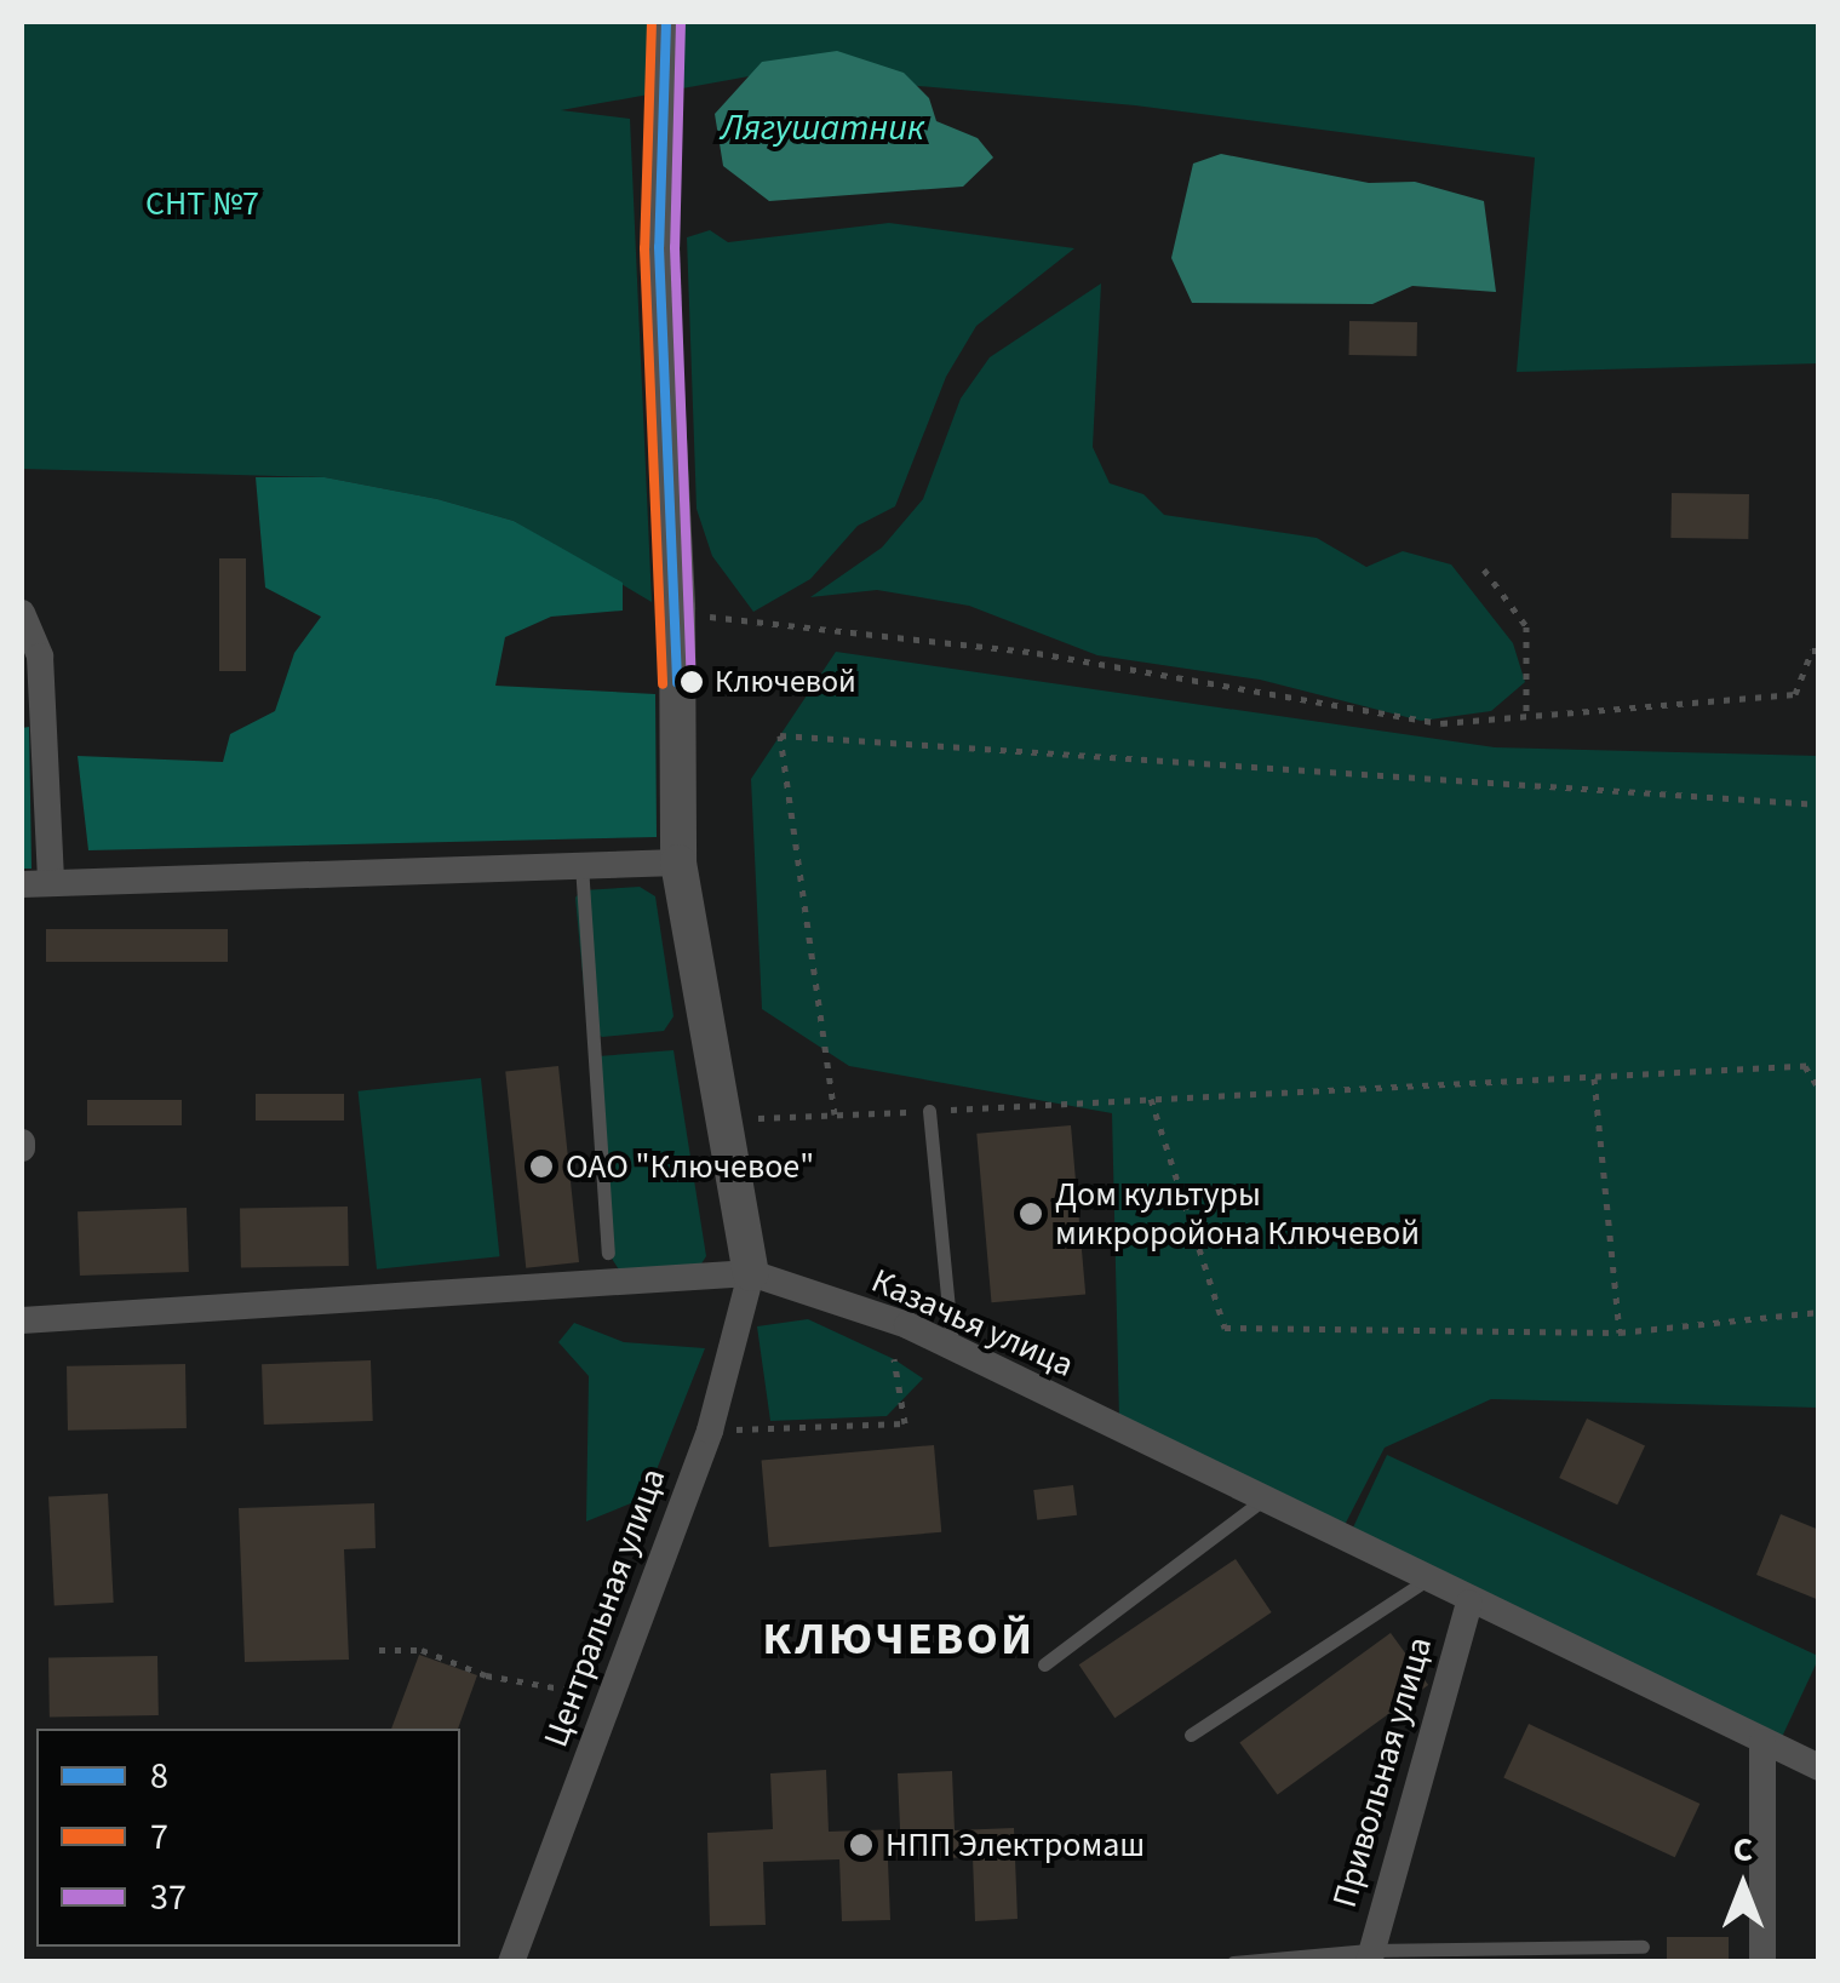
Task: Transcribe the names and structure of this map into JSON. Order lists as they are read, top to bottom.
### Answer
{
  "streets": {
    "street": ["Казачья улица", "Центральная улица", "Привольная улица"]
  },
  "crossings": [
    ["Казачья улица", "Центральная улица"],
    ["Казачья улица", "Привольная улица"]
  ],
  "districts": ["КЛЮЧЕВОЙ"],
  "water": ["Лягушатник"],
  "parks": ["СНТ №7"],
  "places": [
    "Ключевой",
    "ОАО \"Ключевое\"",
    "Дом культуры микроройона Ключевой",
    "НПП Электромаш"
  ],
  "lines": ["transit line 8", "transit line 7", "transit line 37"],
  "legend": ["8", "7", "37"],
  "north": "top"
}
